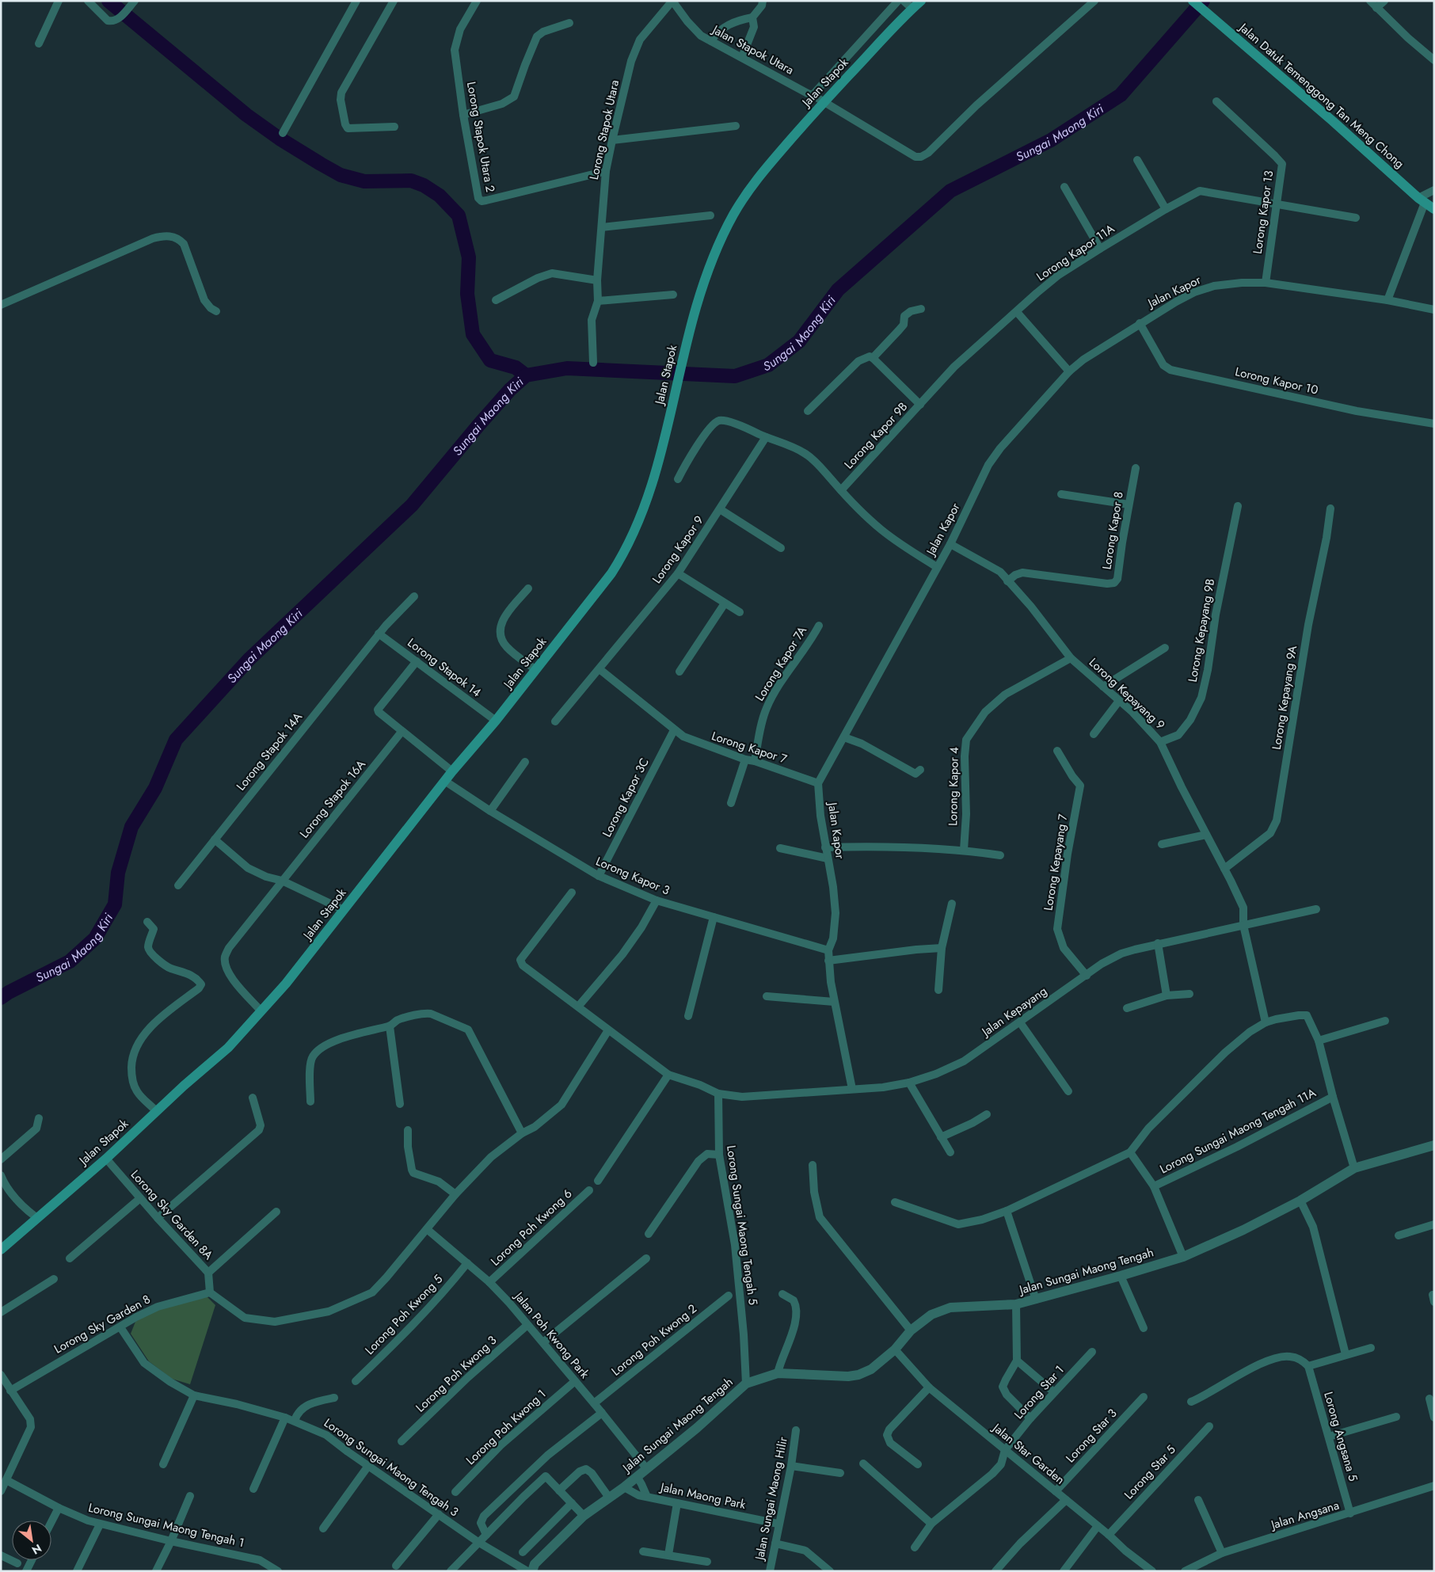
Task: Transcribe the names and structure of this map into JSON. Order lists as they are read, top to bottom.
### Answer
{
  "streets": {
    "main road": ["Jalan Stapok", "Jalan Datuk Temenggong Tan Meng Chong"],
    "street": [
      "Jalan Stapok Utara",
      "Lorong Stapok Utara",
      "Lorong Stapok Utara 2",
      "Lorong Kapor 13",
      "Lorong Kapor 11A",
      "Jalan Kapor",
      "Lorong Kapor 10",
      "Lorong Kapor 9B",
      "Lorong Kapor 8",
      "Lorong Kapor 9",
      "Lorong Kepayang 9B",
      "Lorong Kapor 7A",
      "Lorong Stapok 14",
      "Lorong Kepayang 9",
      "Lorong Kepayang 9A",
      "Lorong Kapor 7",
      "Lorong Stapok 14A",
      "Lorong Kapor 4",
      "Lorong Kapor 3C",
      "Lorong Stapok 16A",
      "Lorong Kepayang 7",
      "Lorong Kapor 3",
      "Jalan Kepayang",
      "Lorong Sungai Maong Tengah 11A",
      "Lorong Sky Garden 8A",
      "Lorong Sungai Maong Tengah 5",
      "Lorong Poh Kwong 6",
      "Jalan Sungai Maong Tengah",
      "Lorong Poh Kwong 5",
      "Lorong Sky Garden 8",
      "Jalan Poh Kwong Park",
      "Lorong Poh Kwong 2",
      "Lorong Poh Kwong 3",
      "Lorong Star 1",
      "Lorong Poh Kwong 1",
      "Lorong Star 3",
      "Lorong Angsana 5",
      "Jalan Star Garden",
      "Lorong Sungai Maong Tengah 3",
      "Lorong Star 5",
      "Jalan Maong Park",
      "Jalan Sungai Maong Hilir",
      "Jalan Angsana",
      "Lorong Sungai Maong Tengah 1"
    ]
  },
  "crossings": [
    ["Jalan Stapok Utara", "Jalan Stapok"],
    ["Jalan Stapok Utara", "Lorong Stapok Utara"],
    ["Jalan Stapok", "Lorong Stapok 14"],
    ["Jalan Stapok", "Lorong Stapok 16A"],
    ["Jalan Stapok", "Lorong Kapor 3"],
    ["Jalan Stapok", "Lorong Sky Garden 8A"],
    ["Lorong Stapok Utara", "Lorong Stapok Utara 2"],
    ["Lorong Kapor 13", "Lorong Kapor 11A"],
    ["Lorong Kapor 13", "Jalan Kapor"],
    ["Lorong Kapor 11A", "Lorong Kapor 9B"],
    ["Jalan Kapor", "Lorong Kapor 10"],
    ["Jalan Kapor", "Lorong Kapor 7"],
    ["Jalan Kapor", "Lorong Kapor 3"],
    ["Jalan Kapor", "Jalan Kepayang"],
    ["Lorong Kapor 8", "Lorong Kepayang 9"],
    ["Lorong Kapor 9", "Lorong Kapor 7"],
    ["Lorong Kepayang 9B", "Lorong Kepayang 9"],
    ["Lorong Kapor 7A", "Lorong Kapor 7"],
    ["Lorong Stapok 14", "Lorong Stapok 14A"],
    ["Lorong Kepayang 9", "Lorong Kepayang 9A"],
    ["Lorong Kepayang 9", "Lorong Kapor 4"],
    ["Lorong Kepayang 9", "Jalan Kepayang"],
    ["Lorong Kapor 7", "Lorong Kapor 3C"],
    ["Lorong Kapor 3C", "Lorong Kapor 3"],
    ["Lorong Kepayang 7", "Jalan Kepayang"],
    ["Jalan Kepayang", "Lorong Sungai Maong Tengah 5"],
    ["Lorong Sky Garden 8A", "Lorong Sky Garden 8"],
    ["Lorong Sungai Maong Tengah 5", "Jalan Sungai Maong Tengah"],
    ["Lorong Poh Kwong 6", "Jalan Poh Kwong Park"],
    ["Jalan Sungai Maong Tengah", "Jalan Poh Kwong Park"],
    ["Jalan Sungai Maong Tengah", "Jalan Star Garden"],
    ["Jalan Sungai Maong Tengah", "Jalan Maong Park"],
    ["Lorong Poh Kwong 5", "Jalan Poh Kwong Park"],
    ["Lorong Sky Garden 8", "Lorong Sungai Maong Tengah 3"],
    ["Jalan Poh Kwong Park", "Lorong Poh Kwong 2"],
    ["Jalan Poh Kwong Park", "Lorong Poh Kwong 3"],
    ["Jalan Poh Kwong Park", "Lorong Poh Kwong 1"],
    ["Lorong Star 1", "Jalan Star Garden"],
    ["Lorong Star 3", "Jalan Star Garden"],
    ["Lorong Angsana 5", "Jalan Angsana"],
    ["Jalan Star Garden", "Lorong Star 5"],
    ["Jalan Maong Park", "Jalan Sungai Maong Hilir"]
  ],
  "water": ["Sungai Maong Kiri"],
  "north": "bottom right"
}
